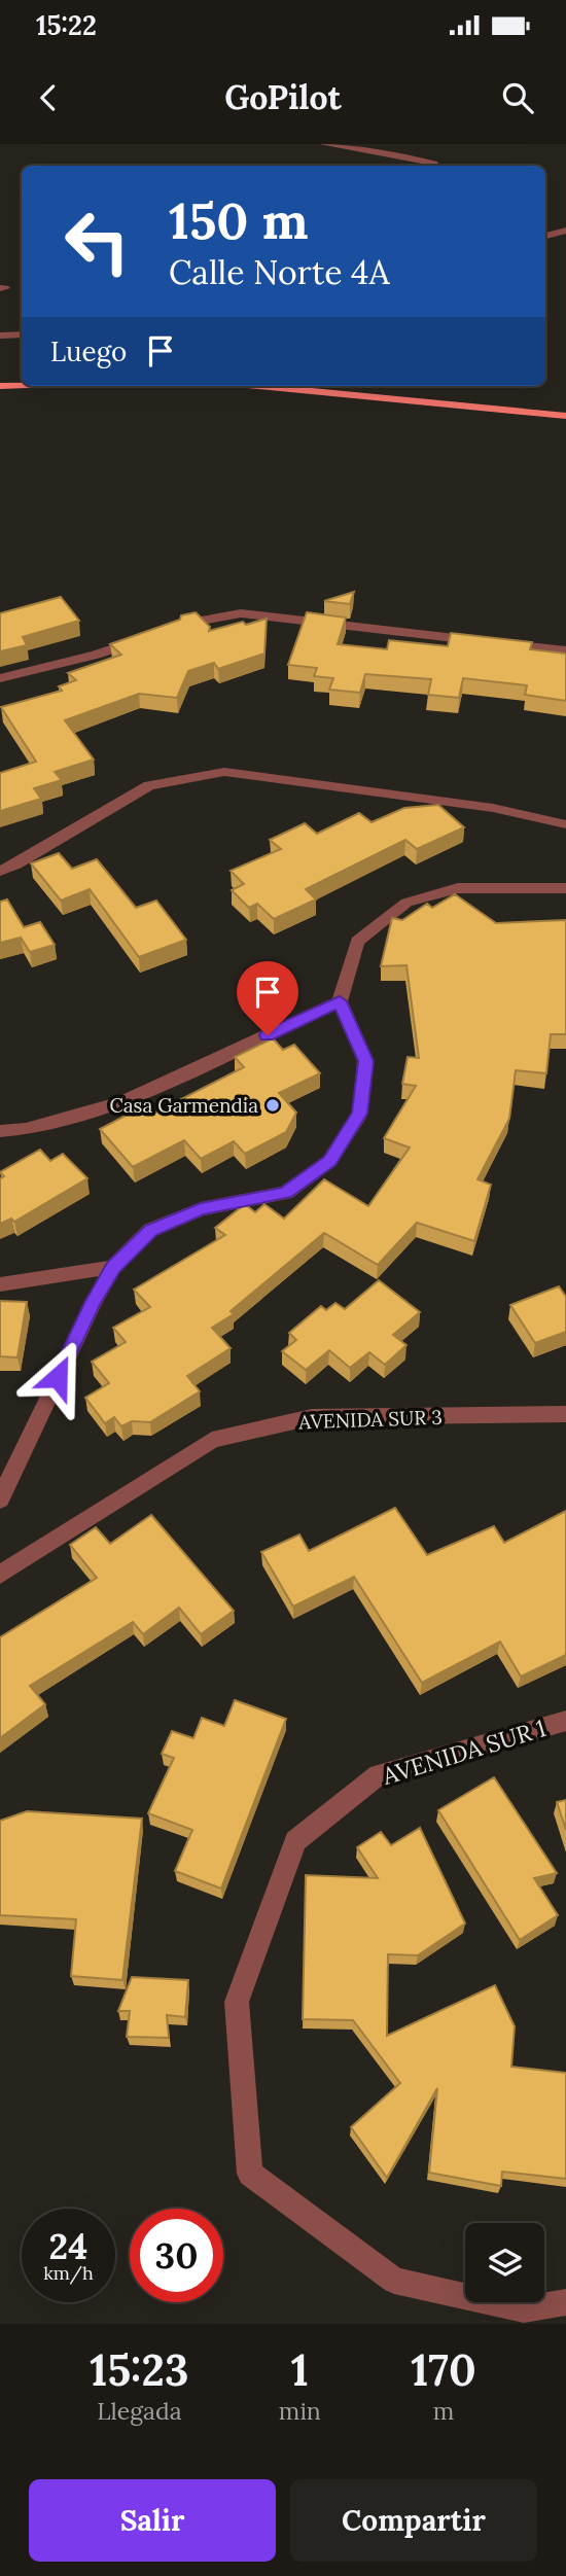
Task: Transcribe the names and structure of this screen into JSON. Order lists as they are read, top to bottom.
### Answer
{
  "streets": {
    "street": ["AVENIDA SUR 3", "AVENIDA SUR 1"]
  },
  "places": ["Casa Garmendia"],
  "page": {
    "status": "15:22",
    "header": "GoPilot",
    "turn": ["150 m", "Calle Norte 4A"],
    "then": "Luego",
    "speed": "24 km/h",
    "limit": "30",
    "eta": [
      "15:23",
      "Llegada",
      "1",
      "min",
      "170",
      "m"
    ],
    "buttons": ["Salir", "Compartir"]
  }
}
